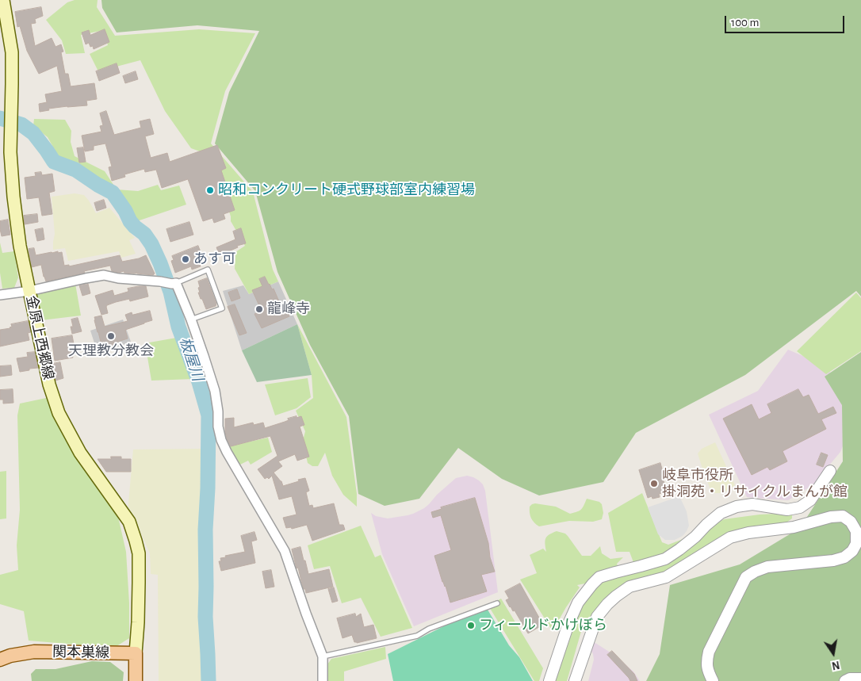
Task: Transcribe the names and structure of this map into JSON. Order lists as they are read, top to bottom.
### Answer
{
  "streets": {
    "main road": ["金原上西郷線", "関本巣線"]
  },
  "crossings": [
    ["金原上西郷線", "関本巣線"]
  ],
  "water": ["板屋川"],
  "places": [
    "昭和コンクリート硬式野球部室内練習場",
    "あす可",
    "龍峰寺",
    "天理教分教会",
    "岐阜市役所 掛洞苑・リサイクルまんが館",
    "フィールドかけぼら"
  ],
  "scale_bar": "100 m",
  "north": "bottom"
}
